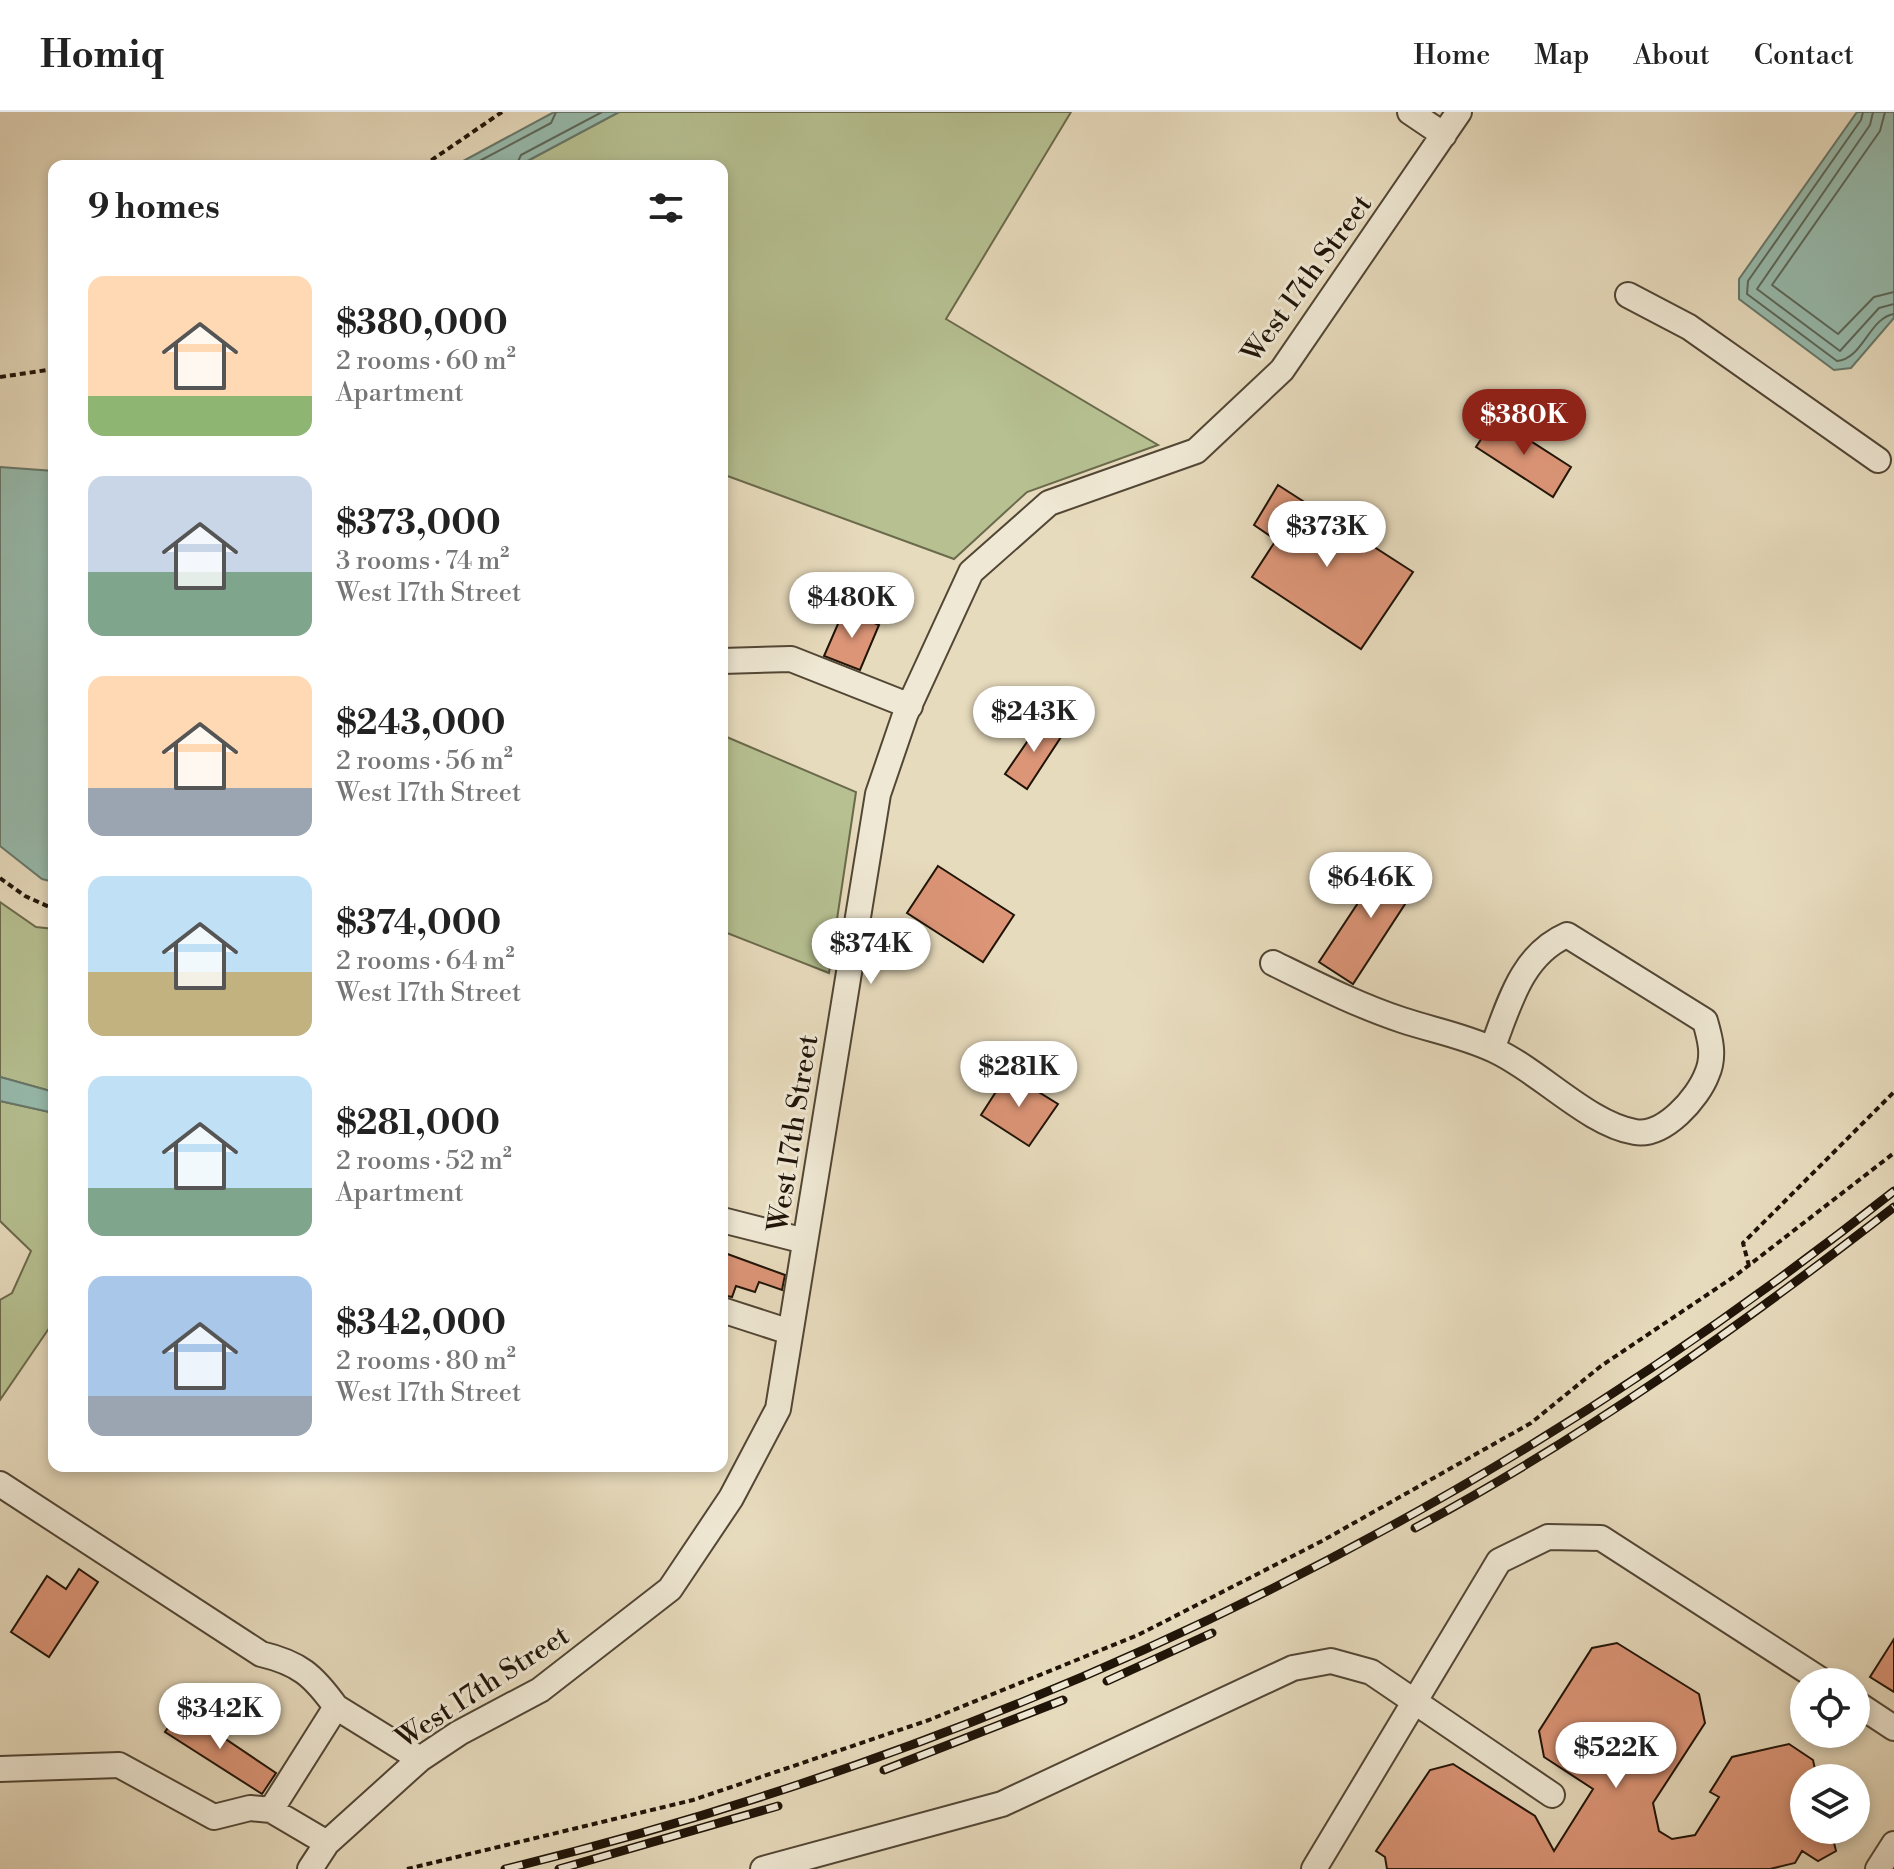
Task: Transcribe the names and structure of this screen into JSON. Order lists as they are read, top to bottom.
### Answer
{
  "streets": {
    "street": ["West 17th Street"]
  },
  "page": {
    "header": "Homiq",
    "nav": [
      "Home",
      "Map",
      "About",
      "Contact"
    ],
    "heading": "9 homes",
    "list": [
      {
        "name": "$380,000",
        "note": "2 rooms · 60 m² · Apartment"
      },
      {
        "name": "$373,000",
        "note": "3 rooms · 74 m² · West 17th Street"
      },
      {
        "name": "$243,000",
        "note": "2 rooms · 56 m² · West 17th Street"
      },
      {
        "name": "$374,000",
        "note": "2 rooms · 64 m² · West 17th Street"
      },
      {
        "name": "$281,000",
        "note": "2 rooms · 52 m² · Apartment"
      },
      {
        "name": "$342,000",
        "note": "2 rooms · 80 m² · West 17th Street"
      }
    ],
    "price": [
      "$380K",
      "$373K",
      "$480K",
      "$243K",
      "$646K",
      "$374K",
      "$281K",
      "$342K",
      "$522K"
    ]
  }
}
